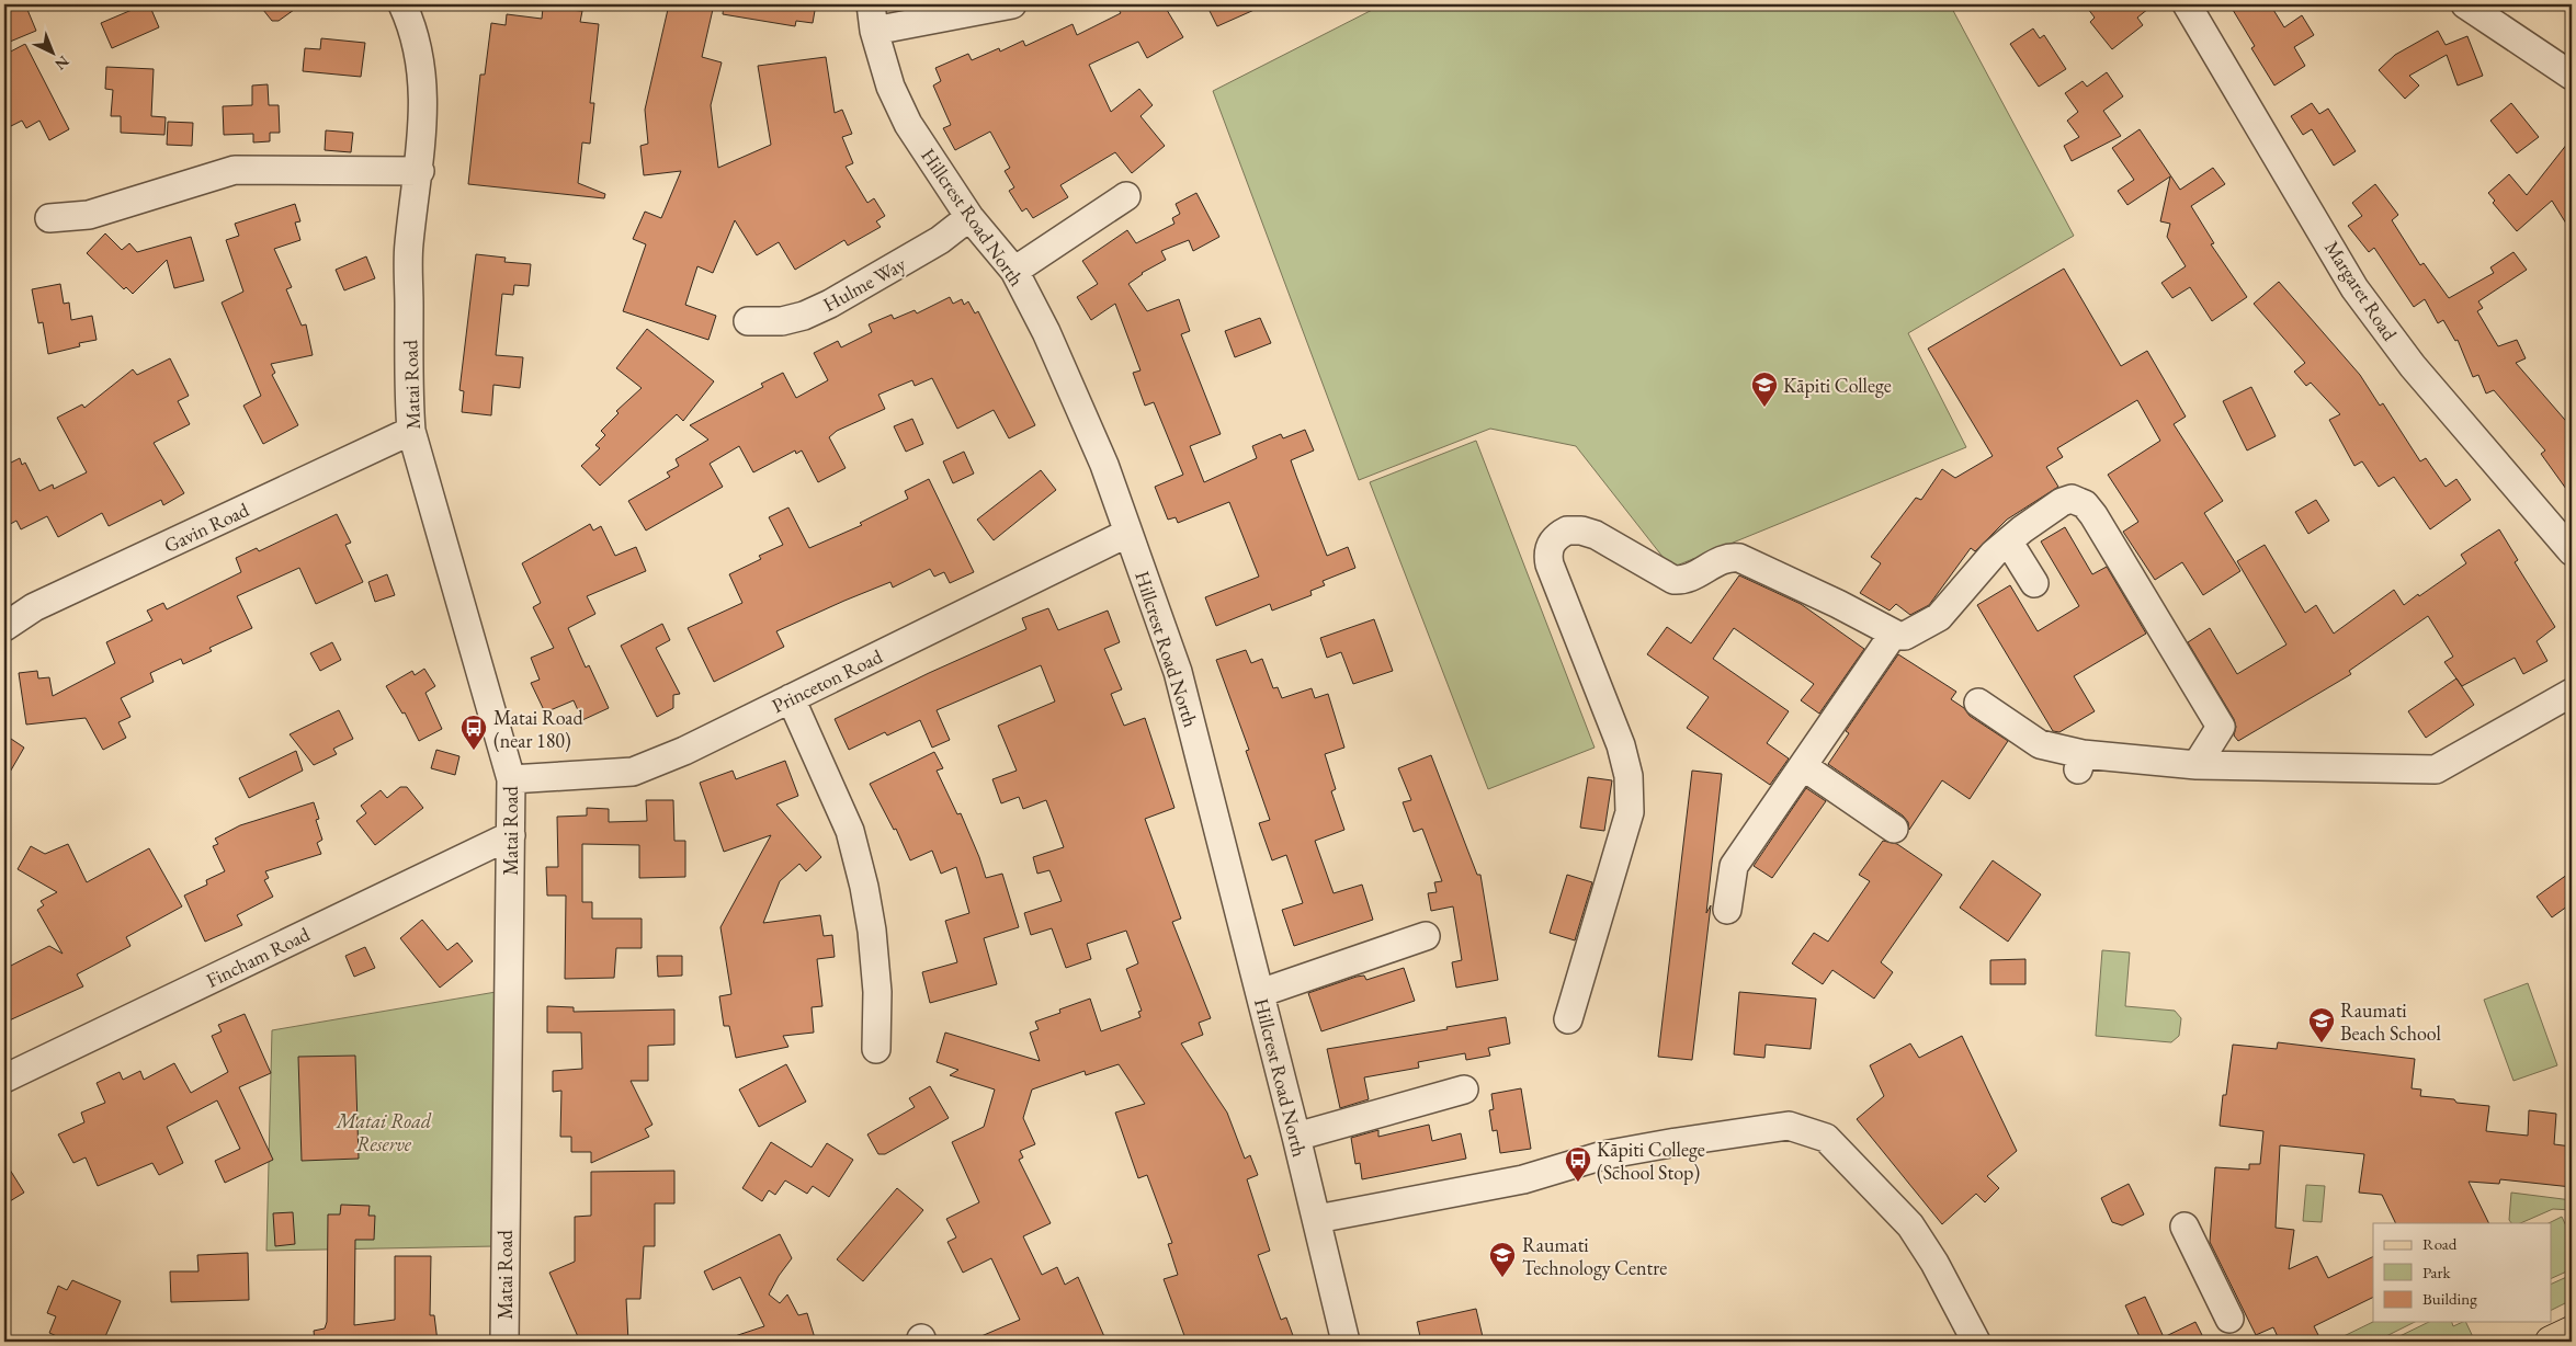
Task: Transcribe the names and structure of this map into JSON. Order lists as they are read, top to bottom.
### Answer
{
  "streets": {
    "street": [
      "Hillcrest Road North",
      "Hulme Way",
      "Margaret Road",
      "Matai Road",
      "Gavin Road",
      "Princeton Road",
      "Fincham Road"
    ]
  },
  "crossings": [
    ["Hillcrest Road North", "Hulme Way"],
    ["Hillcrest Road North", "Princeton Road"],
    ["Matai Road", "Gavin Road"],
    ["Matai Road", "Princeton Road"],
    ["Matai Road", "Fincham Road"]
  ],
  "parks": ["Matai Road Reserve"],
  "places": {
    "school or university": ["Kāpiti College", "Raumati Beach School", "Raumati Technology Centre"],
    "bus stop": ["Matai Road (near 180)", "Kāpiti College (School Stop)"]
  },
  "legend": ["Road", "Park", "Building"],
  "north": "bottom right"
}
